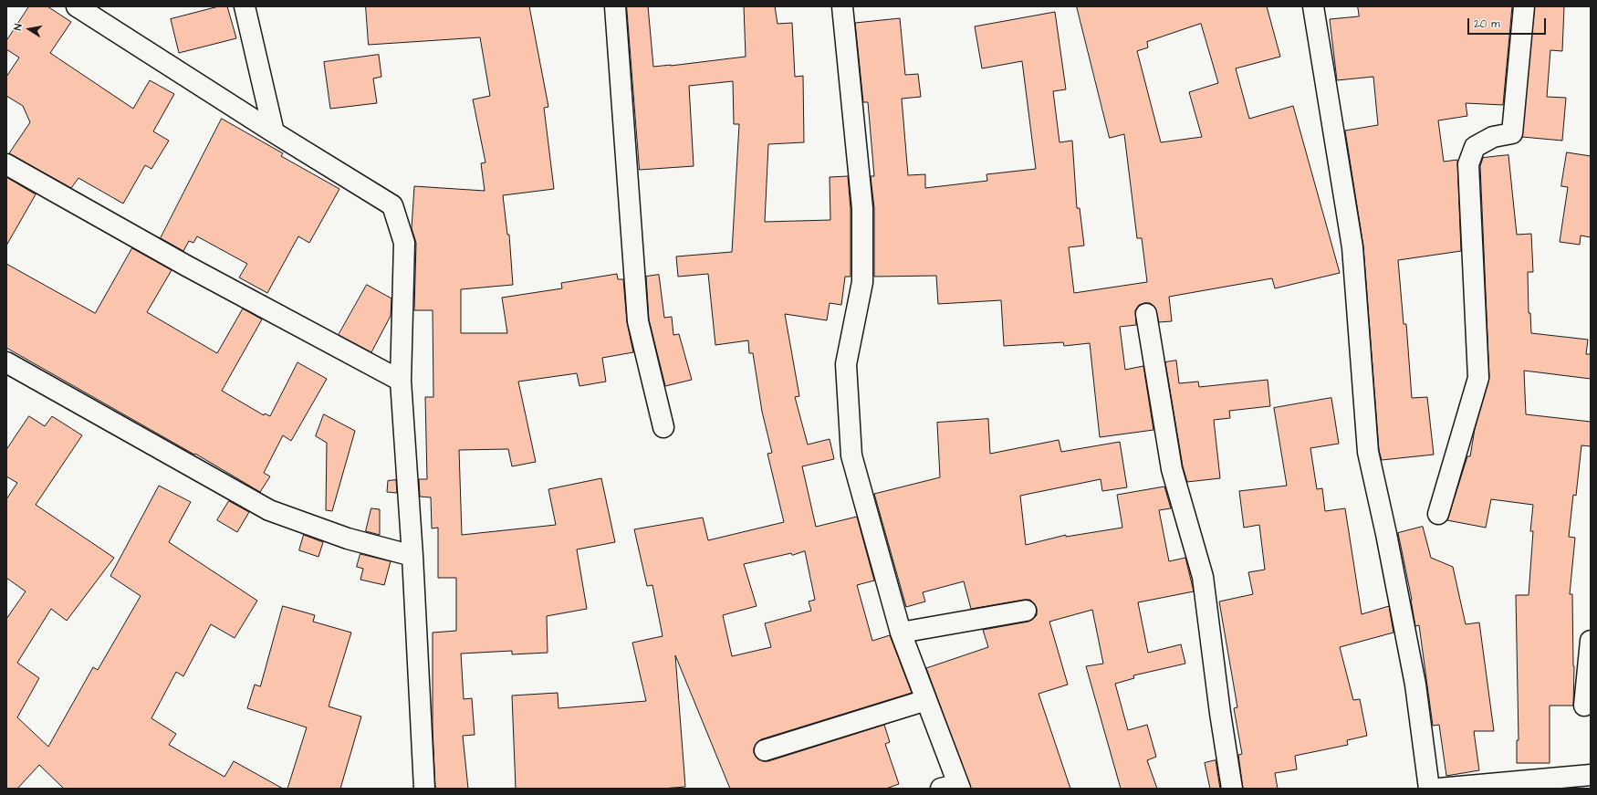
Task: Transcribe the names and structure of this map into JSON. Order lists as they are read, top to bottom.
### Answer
{
  "scale_bar": "20 m",
  "north": "left"
}
